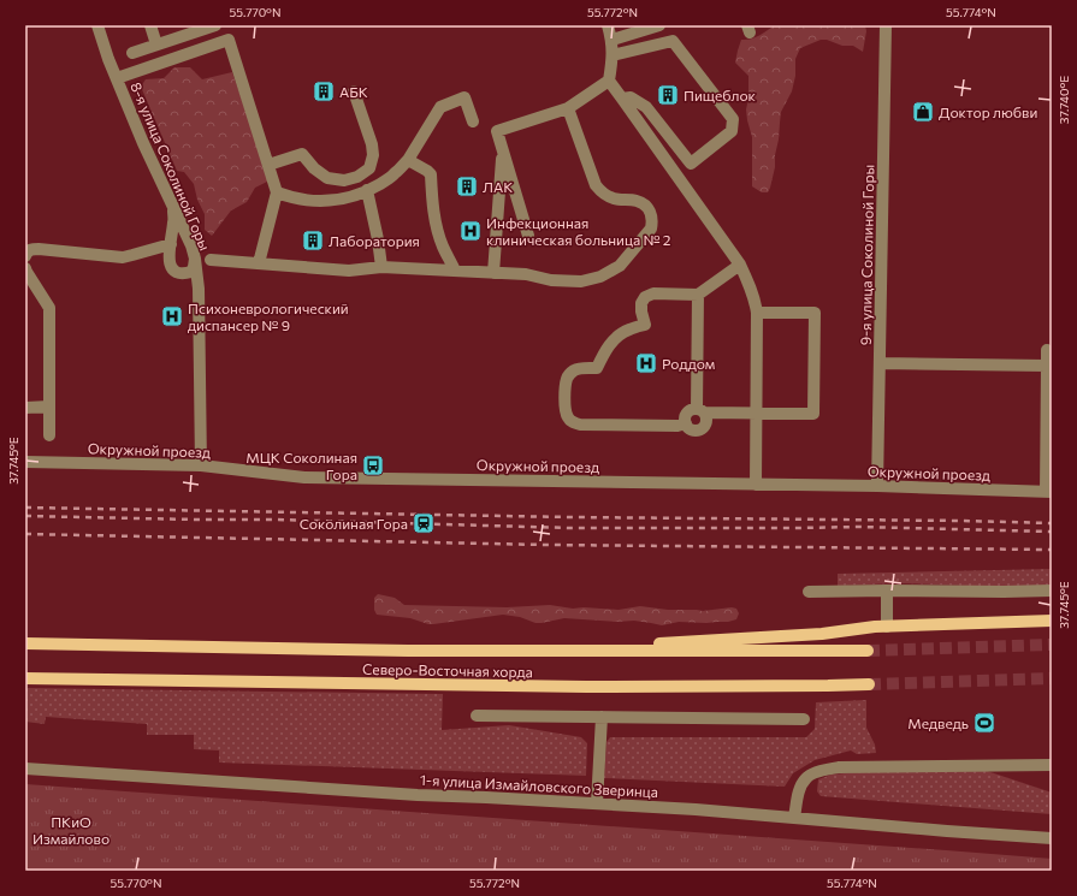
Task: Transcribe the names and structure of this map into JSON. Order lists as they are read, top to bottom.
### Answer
{
  "streets": {
    "main road": ["Северо-Восточная хорда"],
    "street": [
      "8-я улица Соколиной Горы",
      "9-я улица Соколиной Горы",
      "Окружной проезд",
      "1-я улица Измайловского Зверинца"
    ]
  },
  "crossings": [
    ["8-я улица Соколиной Горы", "Окружной проезд"],
    ["9-я улица Соколиной Горы", "Окружной проезд"]
  ],
  "parks": ["ПКиО Измайлово"],
  "places": {
    "building": [
      "АБК",
      "Пищеблок",
      "ЛАК",
      "Лаборатория"
    ],
    "shop": ["Доктор любви"],
    "hospital": ["Инфекционная клиническая больница № 2", "Психоневрологический диспансер № 9", "Роддом"],
    "bus stop": ["МЦК Соколиная Гора"],
    "station": ["Соколиная Гора"],
    "sports": ["Медведь"]
  },
  "coordinates": [
    "55.770°N",
    "55.772°N",
    "55.774°N",
    "37.740°E",
    "37.745°E"
  ]
}
